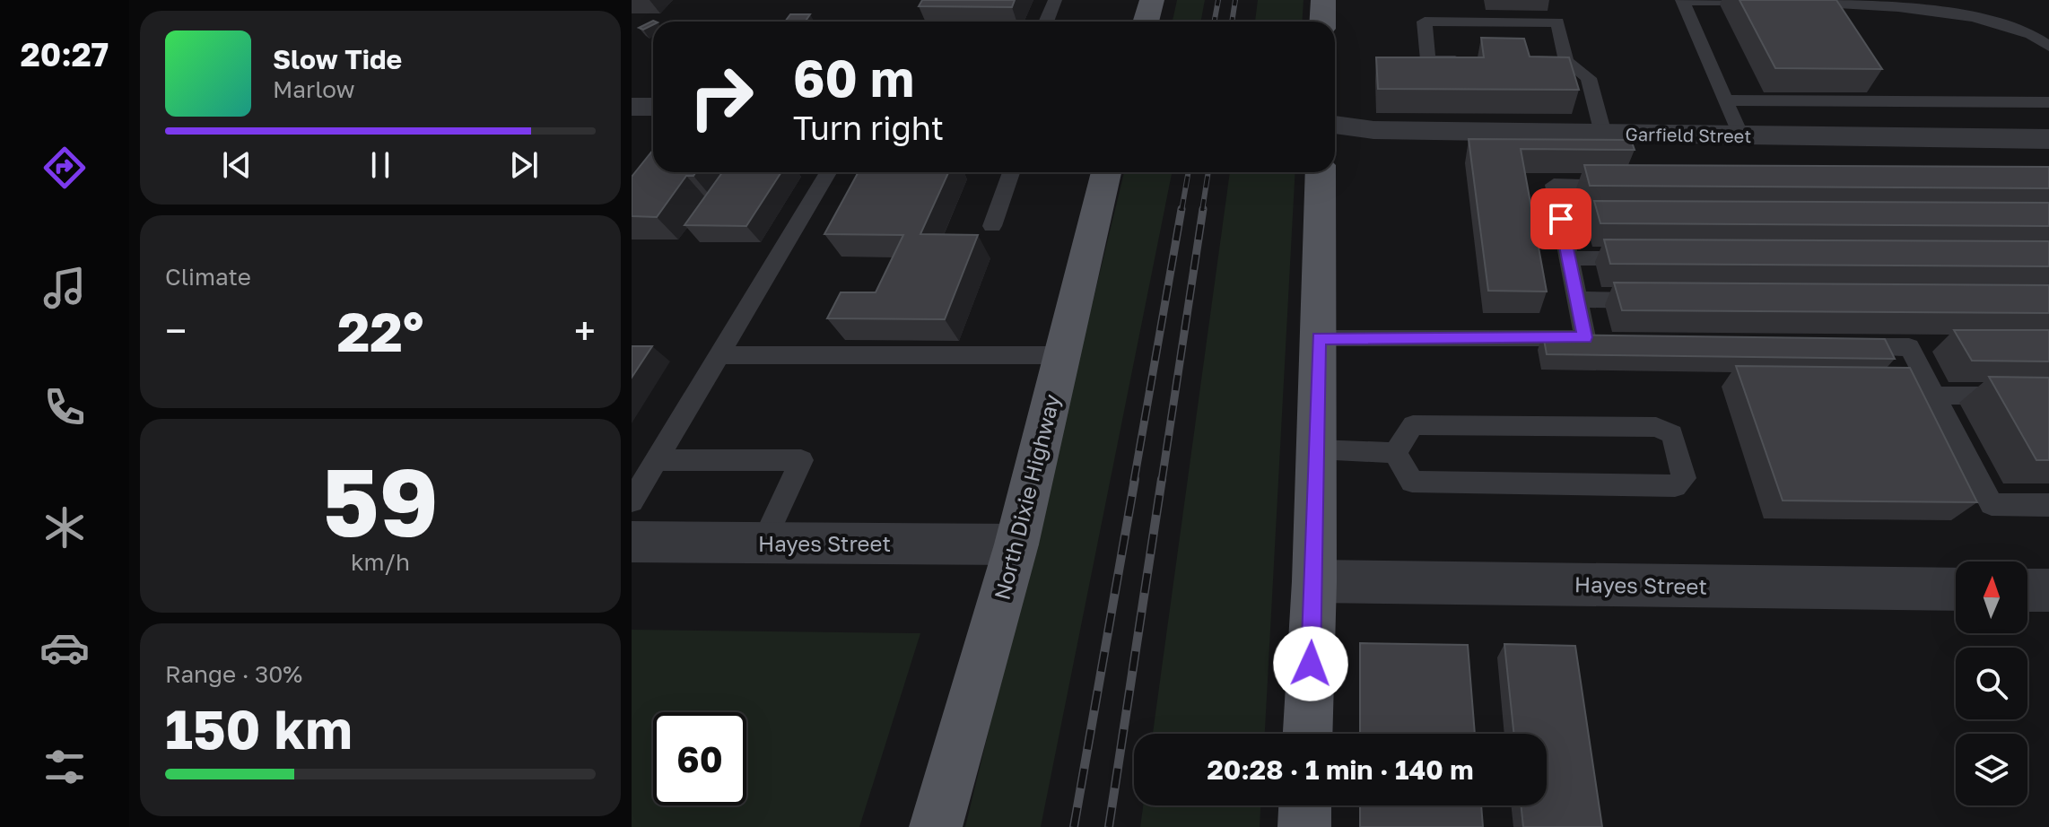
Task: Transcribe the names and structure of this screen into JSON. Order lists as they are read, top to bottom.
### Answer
{
  "streets": {
    "main road": ["North Dixie Highway"],
    "street": ["Garfield Street", "Hayes Street"]
  },
  "crossings": [
    ["North Dixie Highway", "Hayes Street"]
  ],
  "north": "top",
  "page": {
    "tabs": "20:27",
    "turn": ["60 m", "Turn right"],
    "song": ["Slow Tide", "Marlow"],
    "tile": [
      "Climate",
      ["59", "km/h"],
      ["Range · 30%", "150 km"]
    ],
    "heat": ["−", "22°", "+"],
    "limit": "60",
    "trip": "20:28 · 1 min · 140 m"
  }
}
